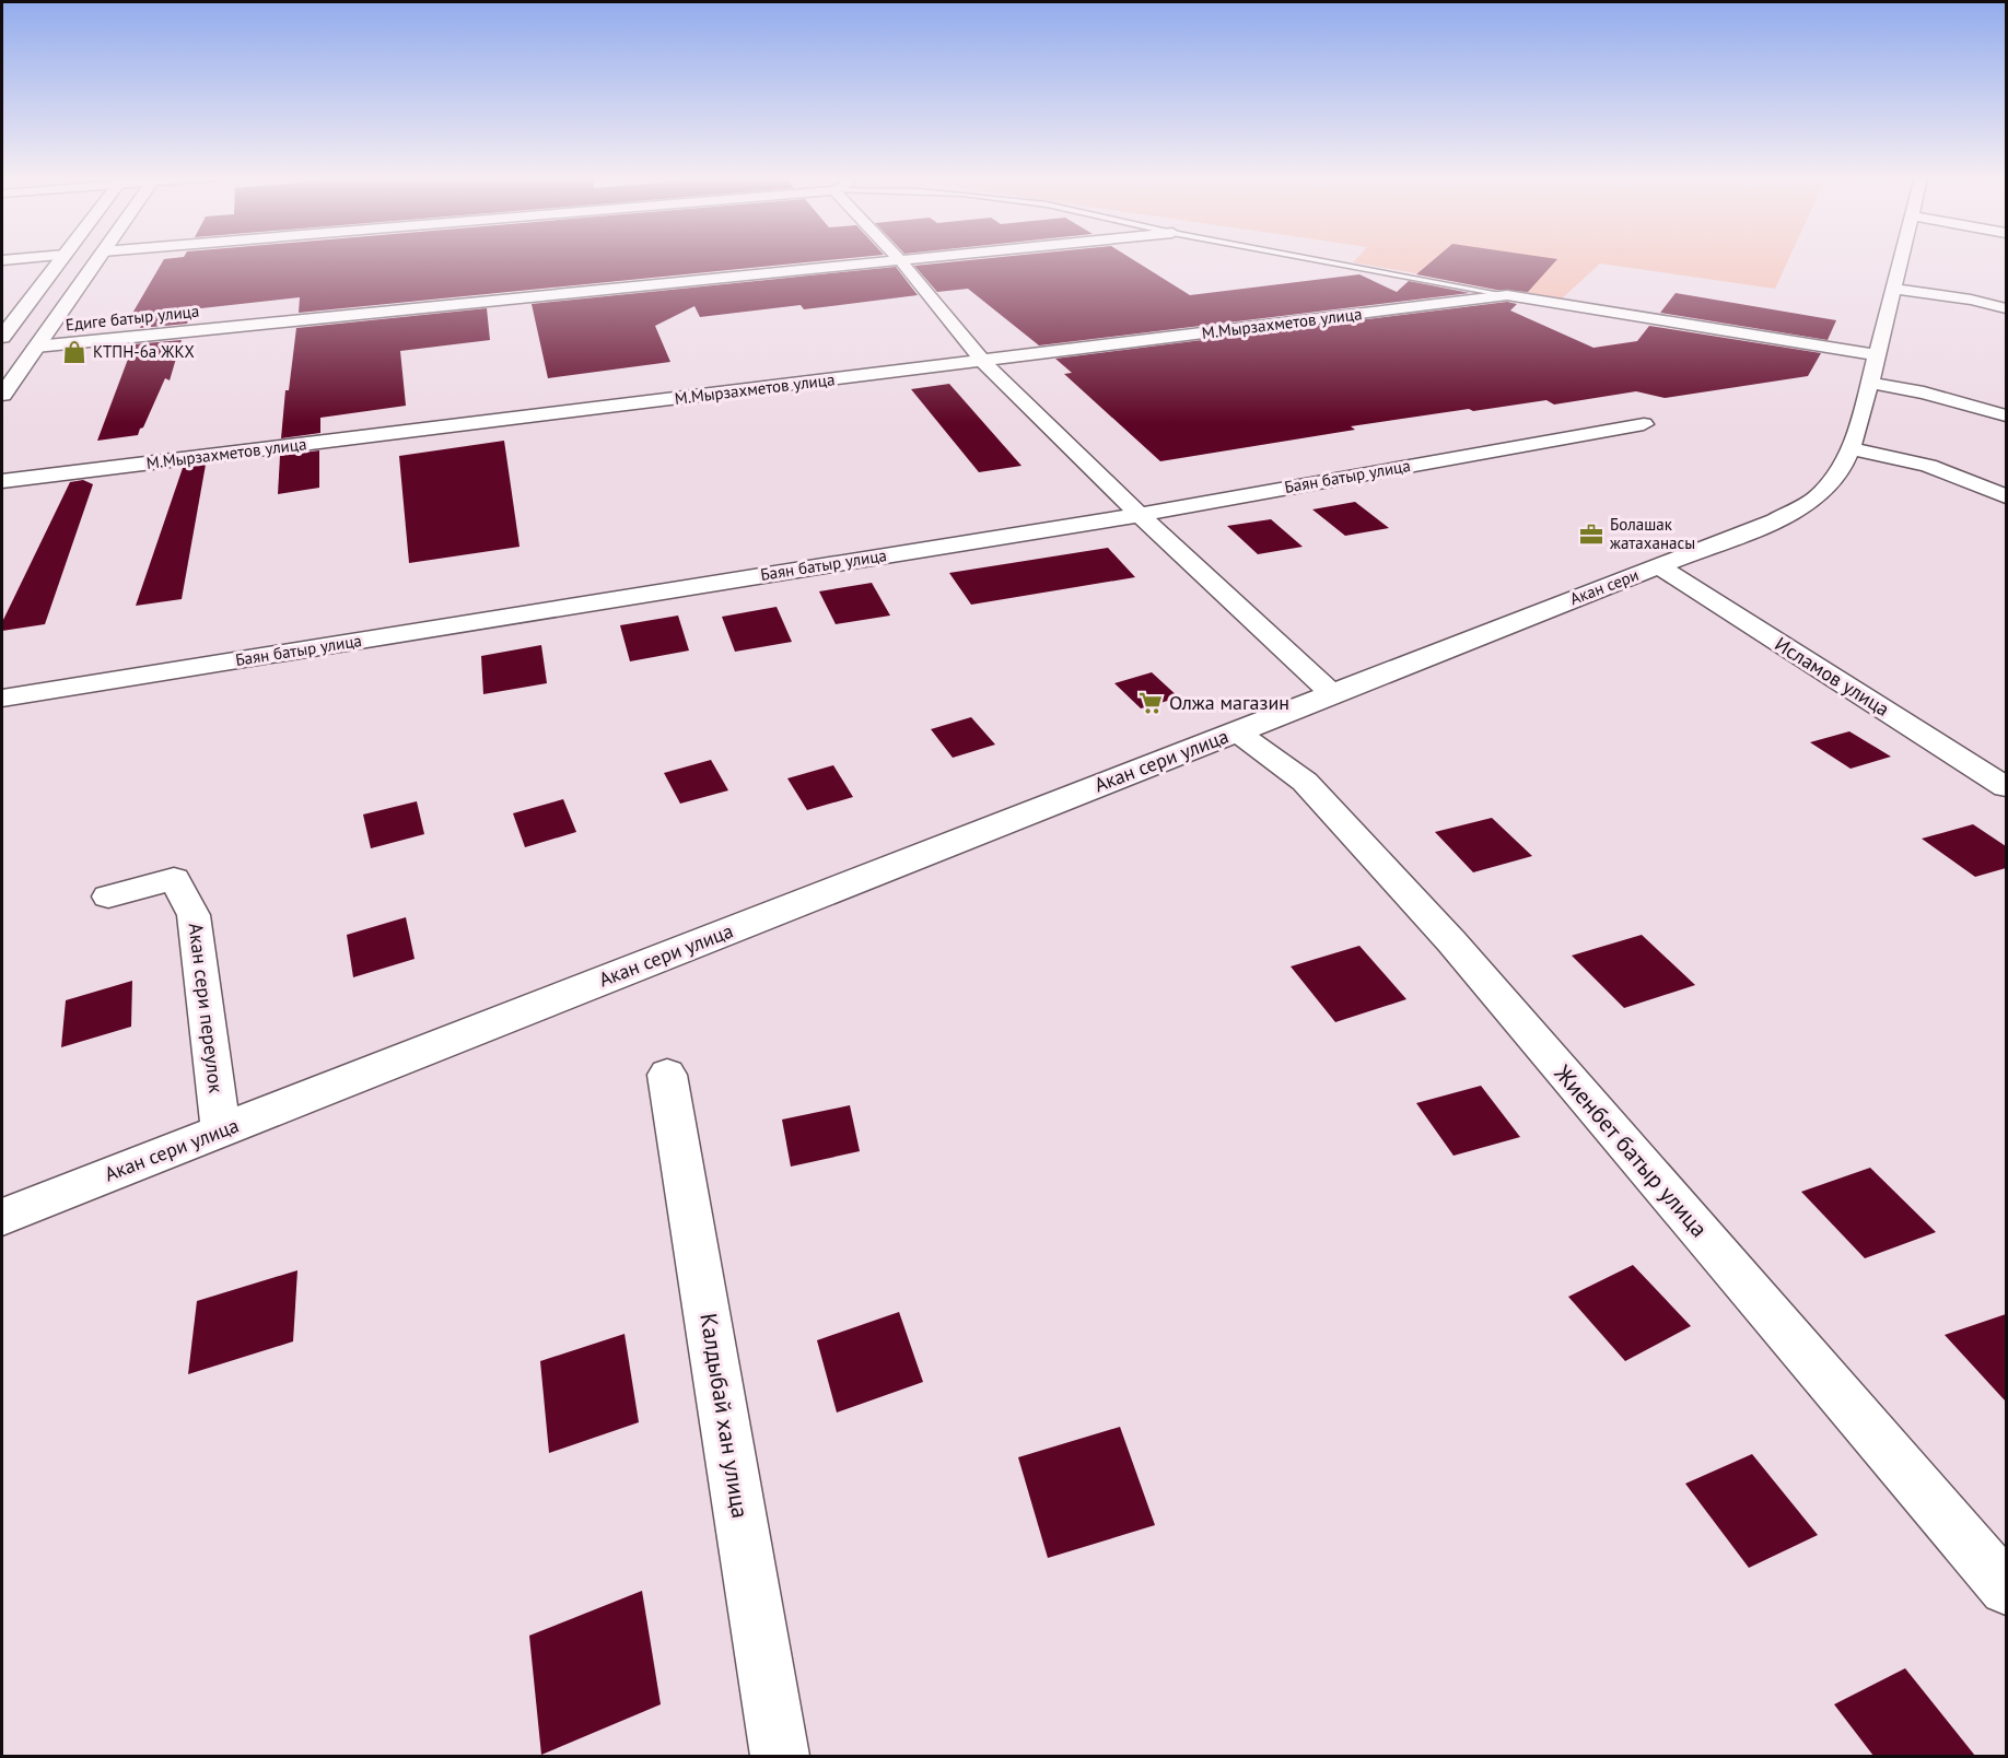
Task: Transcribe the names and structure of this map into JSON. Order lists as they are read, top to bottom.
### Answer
{
  "streets": {
    "street": [
      "Едиге батыр улица",
      "М.Мырзахметов улица",
      "Баян батыр улица",
      "Акан сери",
      "Исламов улица",
      "Акан сери улица",
      "Акан сери переулок",
      "Жиенбет батыр улица",
      "Калдыбай хан улица"
    ]
  },
  "crossings": [
    ["М.Мырзахметов улица", "Акан сери"],
    ["Акан сери", "Исламов улица"],
    ["Акан сери", "Акан сери улица"],
    ["Акан сери улица", "Акан сери переулок"],
    ["Акан сери улица", "Жиенбет батыр улица"]
  ],
  "places": {
    "shop": ["КТПН-6а ЖКХ"],
    "office": ["Болашак жатаханасы"],
    "supermarket": ["Олжа магазин"]
  }
}
